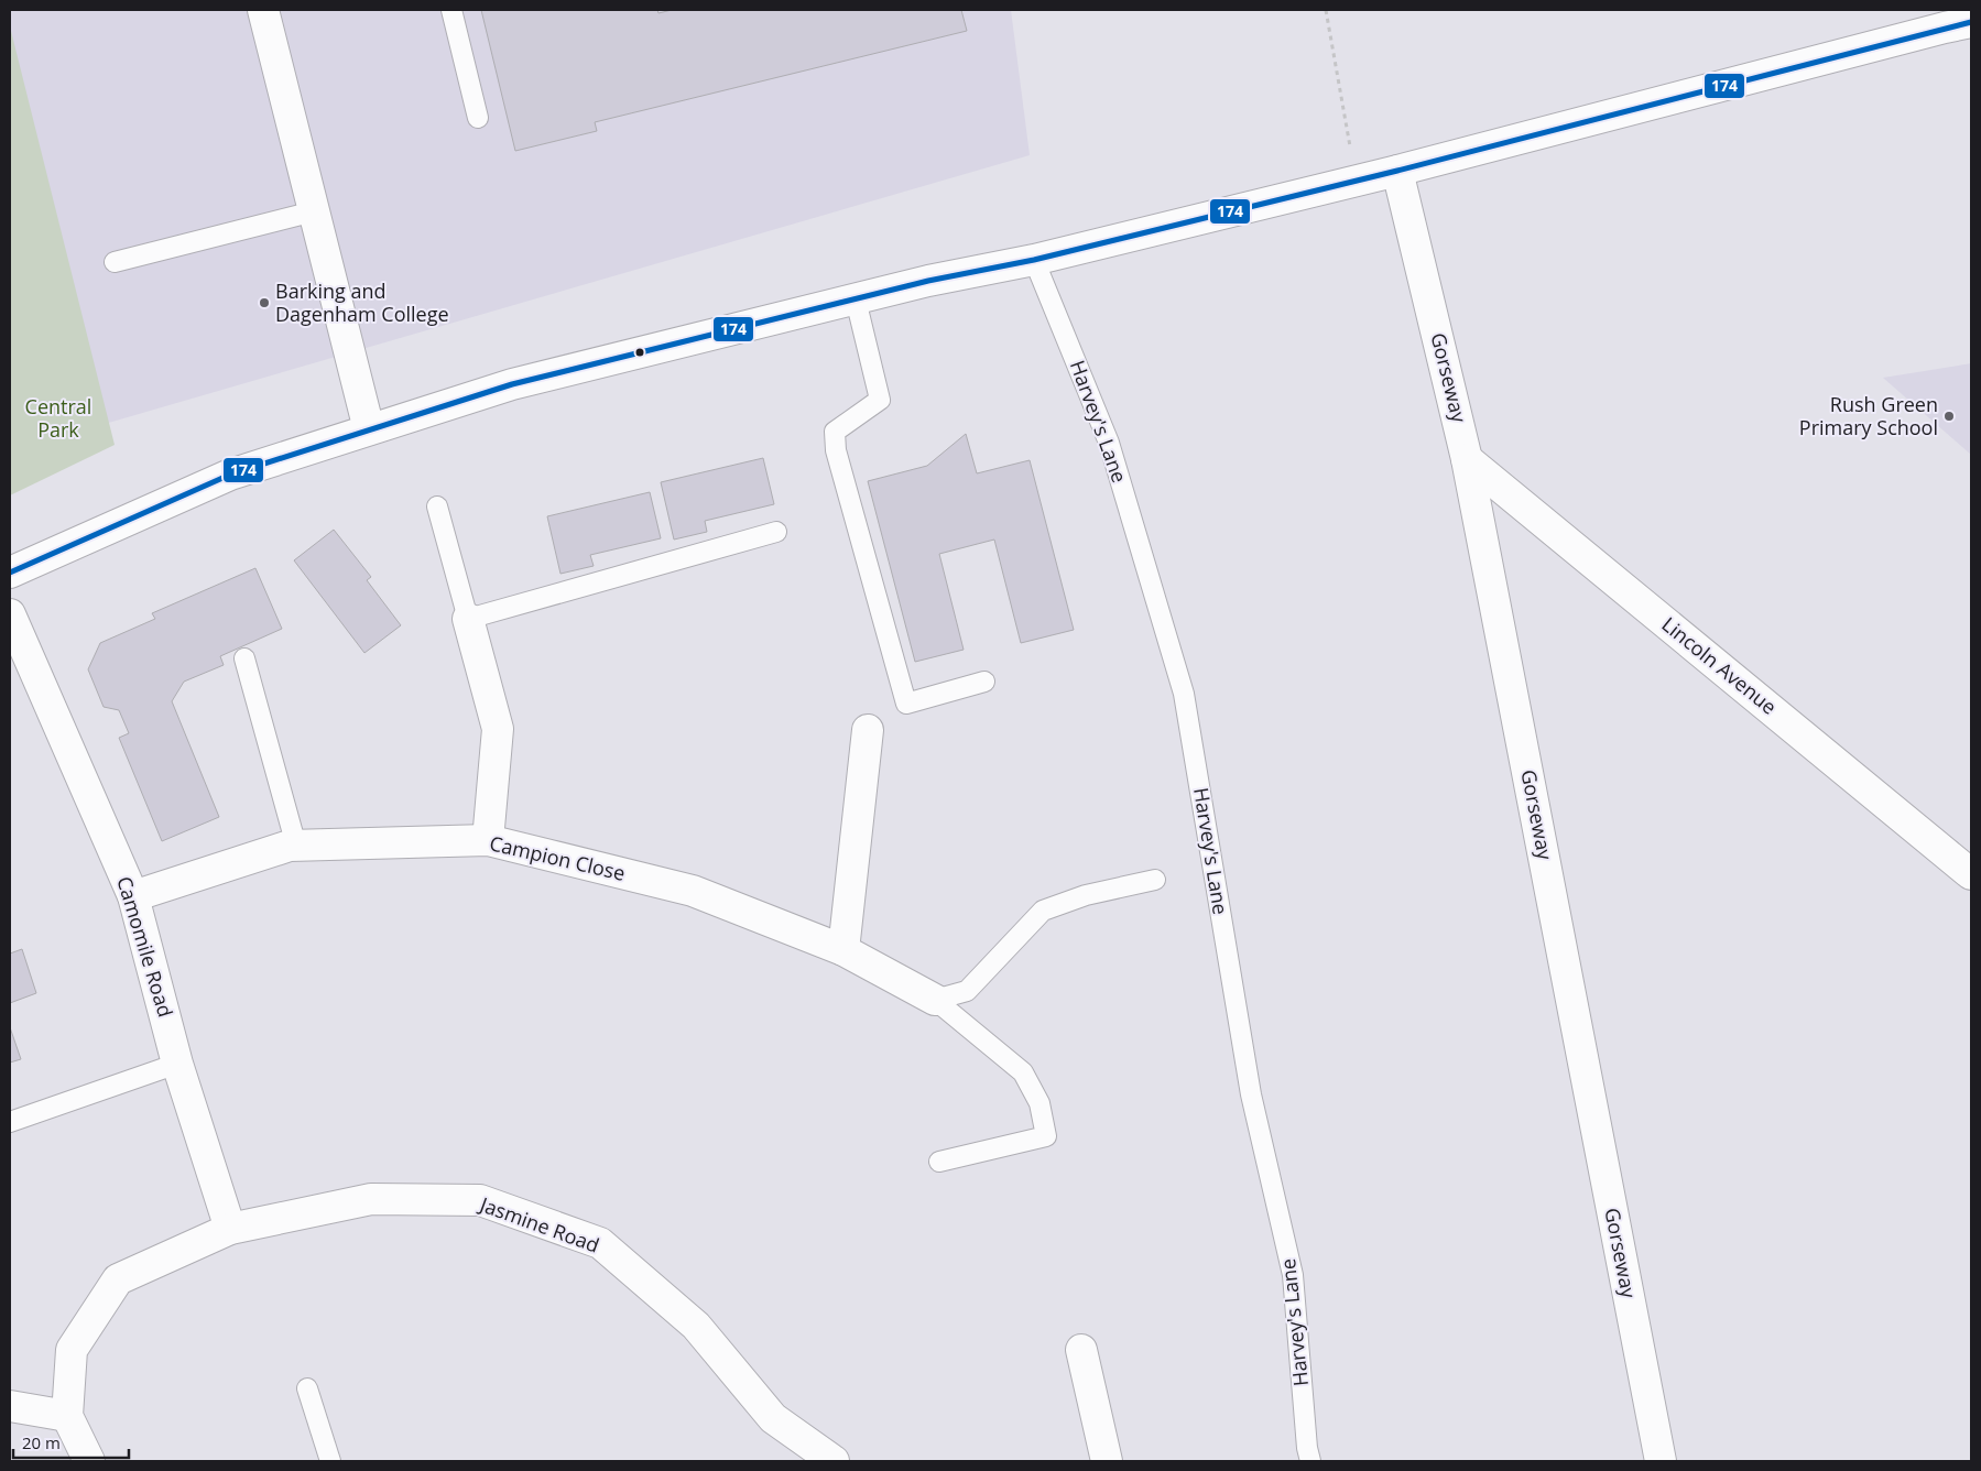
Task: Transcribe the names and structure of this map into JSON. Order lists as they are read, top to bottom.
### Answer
{
  "streets": {
    "street": [
      "Gorseway",
      "Lincoln Avenue",
      "Campion Close",
      "Camomile Road",
      "Jasmine Road"
    ],
    "lane": ["Harvey's Lane"]
  },
  "crossings": [
    ["Gorseway", "Lincoln Avenue"],
    ["Campion Close", "Camomile Road"],
    ["Camomile Road", "Jasmine Road"]
  ],
  "parks": ["Central Park"],
  "places": ["Barking and Dagenham College", "Rush Green Primary School"],
  "lines": ["transit line 174"],
  "scale_bar": "20 m"
}
